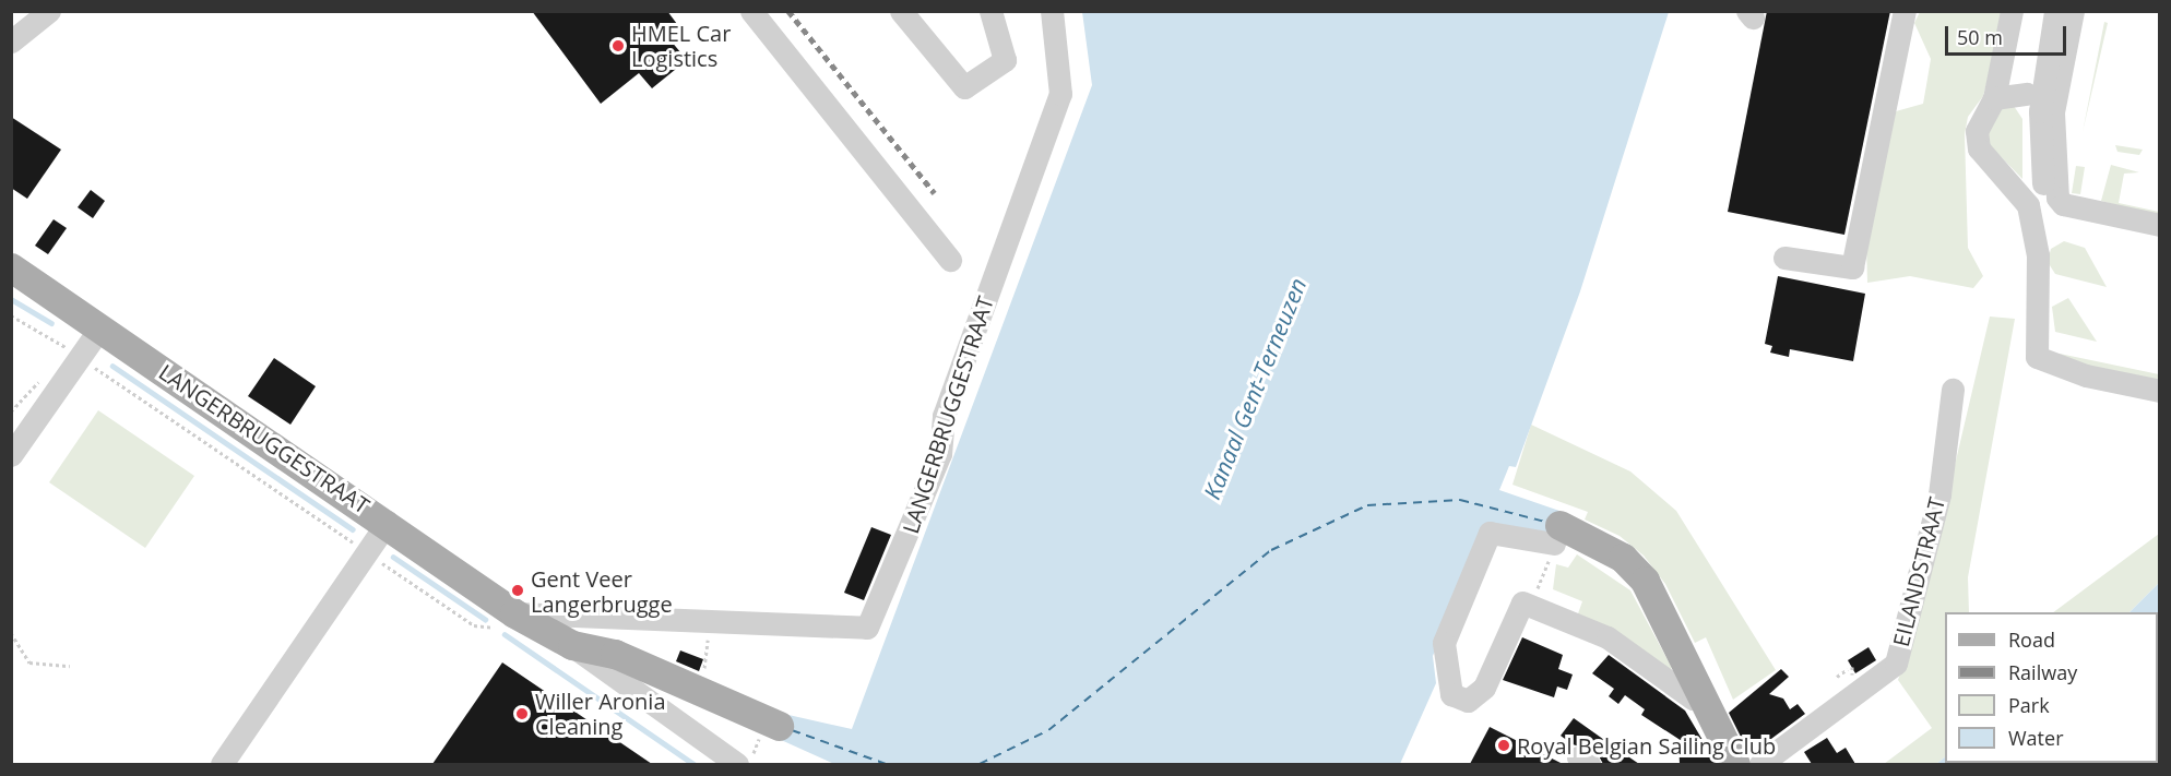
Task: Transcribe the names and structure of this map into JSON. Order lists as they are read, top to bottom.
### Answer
{
  "streets": {
    "main road": ["LANGERBRUGGESTRAAT"],
    "street": ["EILANDSTRAAT"]
  },
  "water": ["Kanaal Gent-Terneuzen"],
  "places": [
    "HMEL Car Logistics",
    "Gent Veer Langerbrugge",
    "Willer Aronia Cleaning",
    "Royal Belgian Sailing Club"
  ],
  "legend": [
    "Road",
    "Railway",
    "Park",
    "Water"
  ],
  "scale_bar": "50 m"
}
